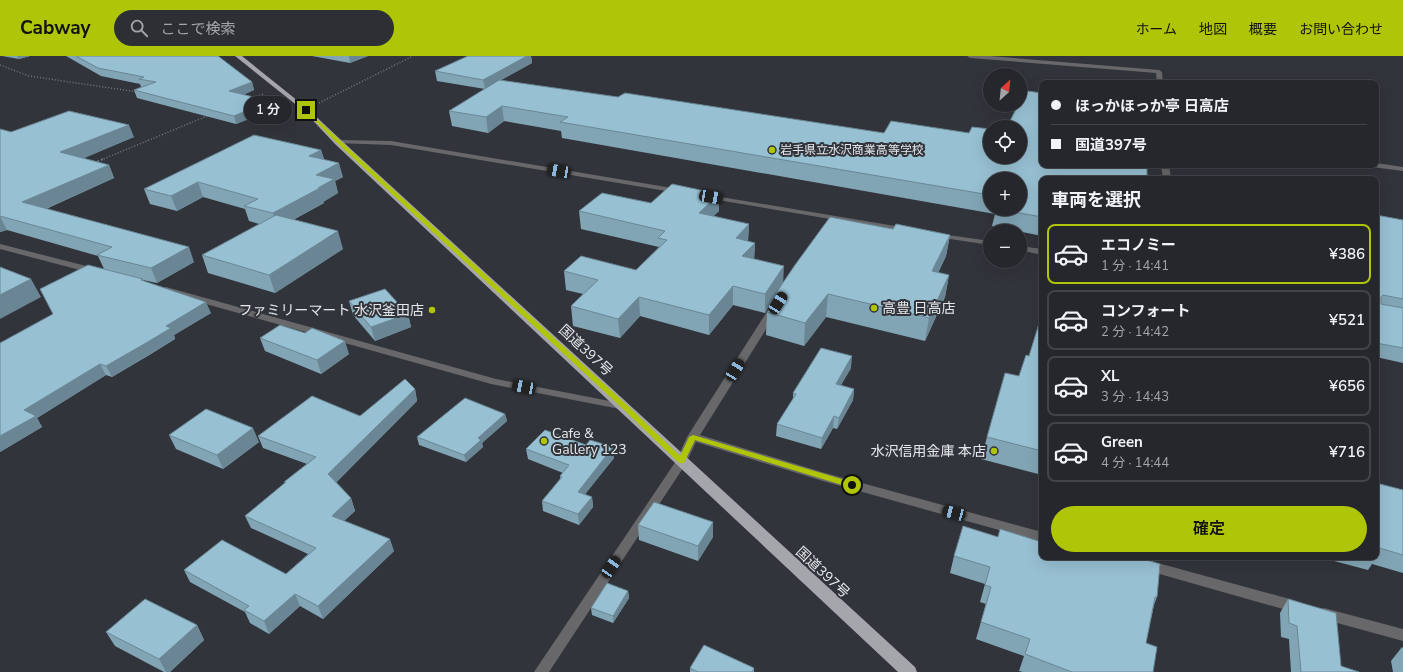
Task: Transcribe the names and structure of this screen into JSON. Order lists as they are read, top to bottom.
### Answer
{
  "streets": {
    "highway": ["国道397号"]
  },
  "places": [
    "岩手県立水沢商業高等学校",
    "高豊 日高店",
    "ファミリーマート 水沢釜田店",
    "Cafe & Gallery 123",
    "水沢信用金庫 本店"
  ],
  "north": "top right",
  "page": {
    "header": "Cabway",
    "search": "ここで検索",
    "nav": [
      "ホーム",
      "地図",
      "概要",
      "お問い合わせ"
    ],
    "map_buttons": ["+", "−"],
    "banner": ["ほっかほっか亭 日高店", "国道397号"],
    "bubble": "1 分",
    "heading": "車両を選択",
    "list": [
      {
        "name": "エコノミー",
        "note": "1 分 · 14:41",
        "value": "¥386"
      },
      {
        "name": "コンフォート",
        "note": "2 分 · 14:42",
        "value": "¥521"
      },
      {
        "name": "XL",
        "note": "3 分 · 14:43",
        "value": "¥656"
      },
      {
        "name": "Green",
        "note": "4 分 · 14:44",
        "value": "¥716"
      }
    ],
    "buttons": "確定"
  }
}
